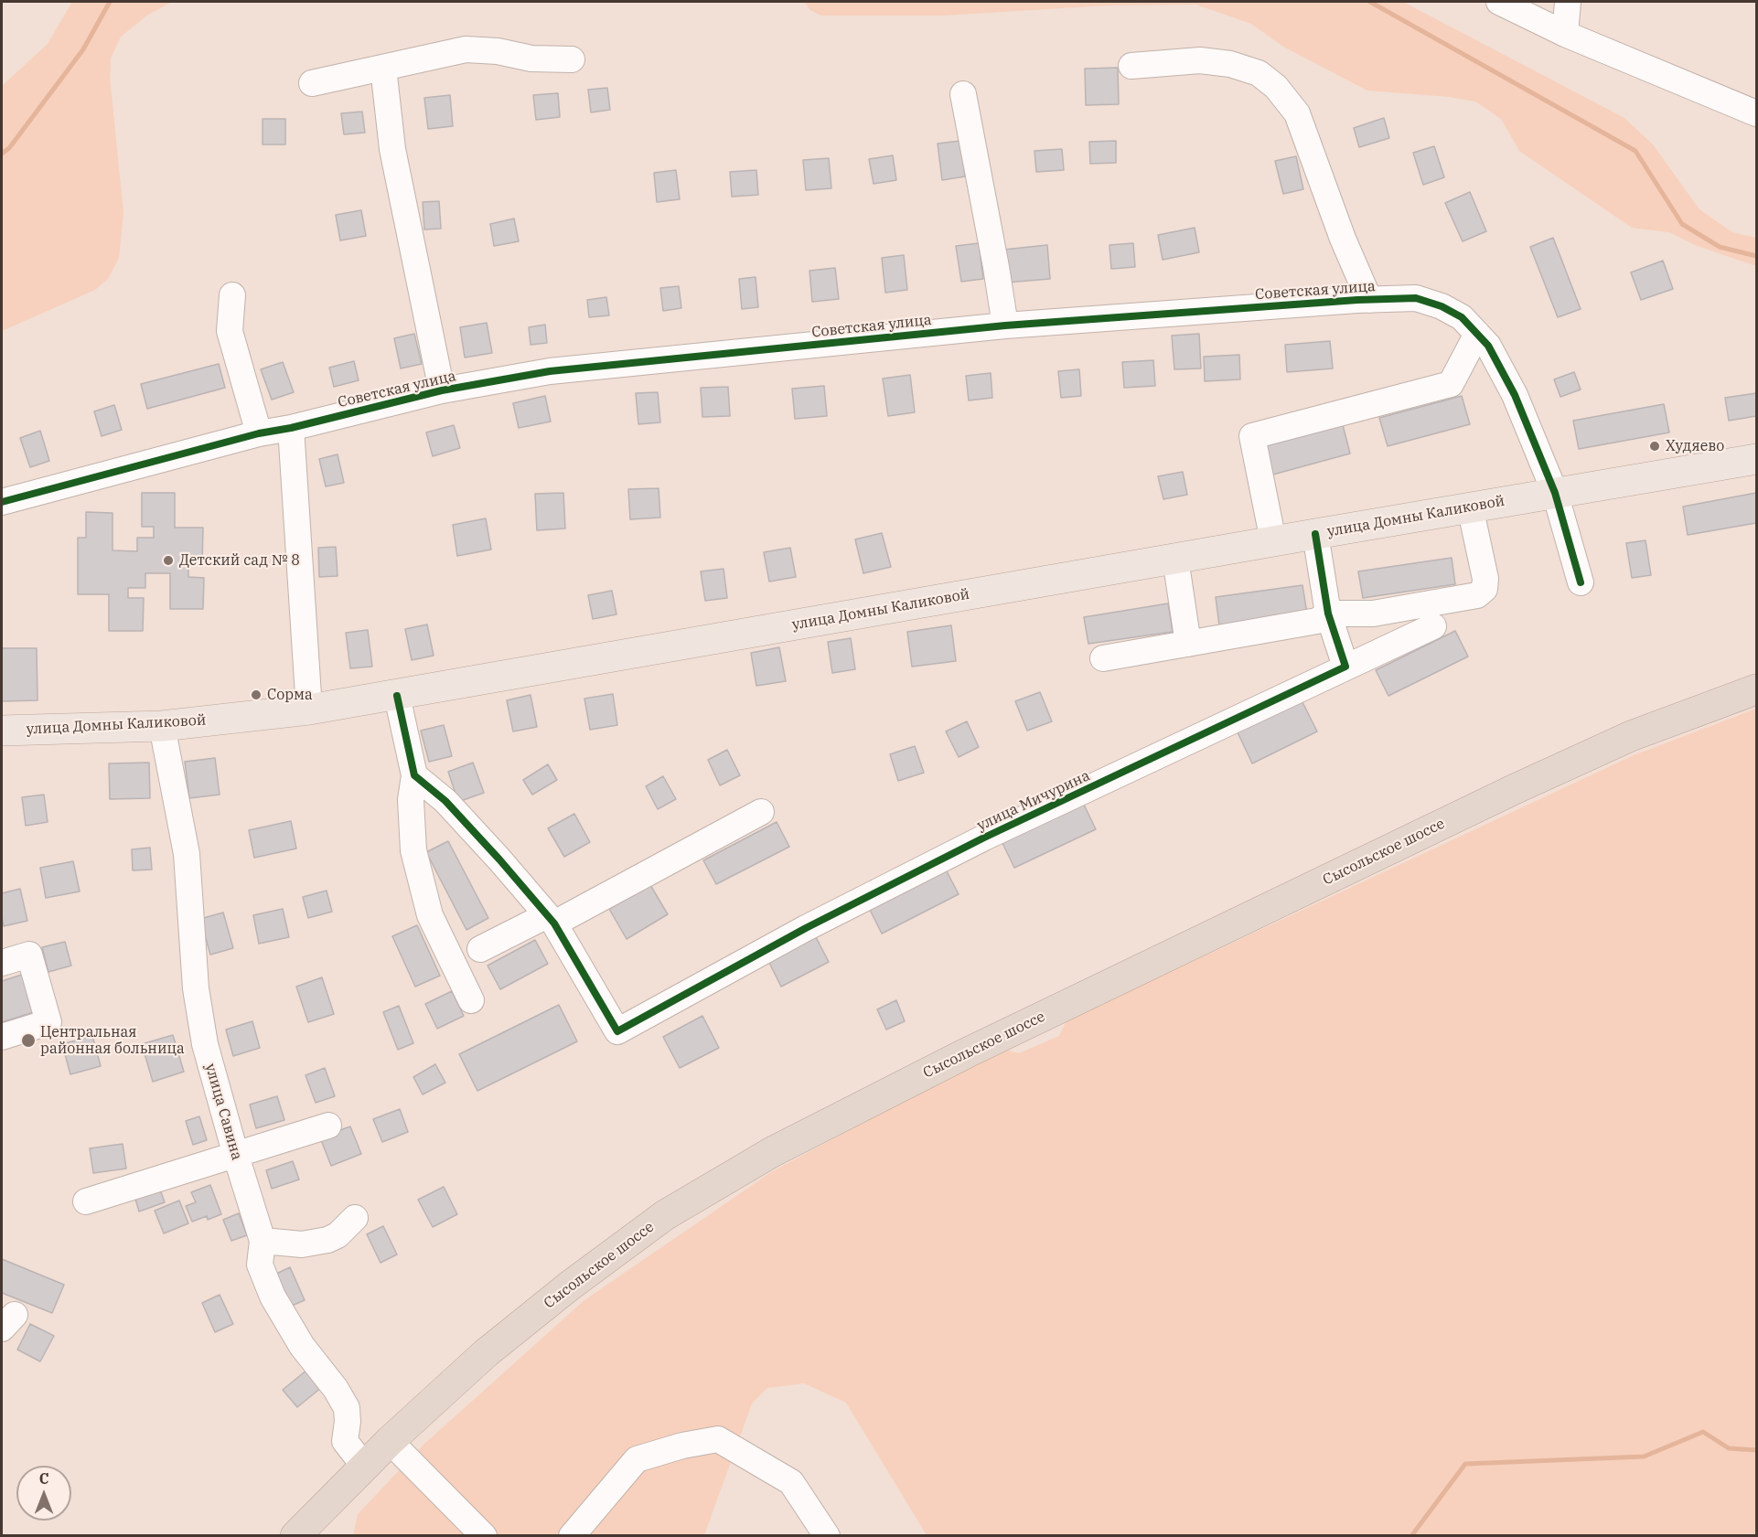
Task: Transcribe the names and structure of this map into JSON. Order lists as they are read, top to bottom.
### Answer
{
  "streets": {
    "highway": ["Сысольское шоссе"],
    "main road": ["улица Домны Каликовой"],
    "street": ["Советская улица", "улица Мичурина", "улица Савина"]
  },
  "crossings": [
    ["Советская улица", "улица Домны Каликовой"],
    ["улица Домны Каликовой", "улица Савина"],
    ["Сысольское шоссе", "улица Савина"]
  ],
  "places": [
    "Худяево",
    "Детский сад № 8",
    "Сорма",
    "Центральная районная больница"
  ],
  "north": "top"
}
